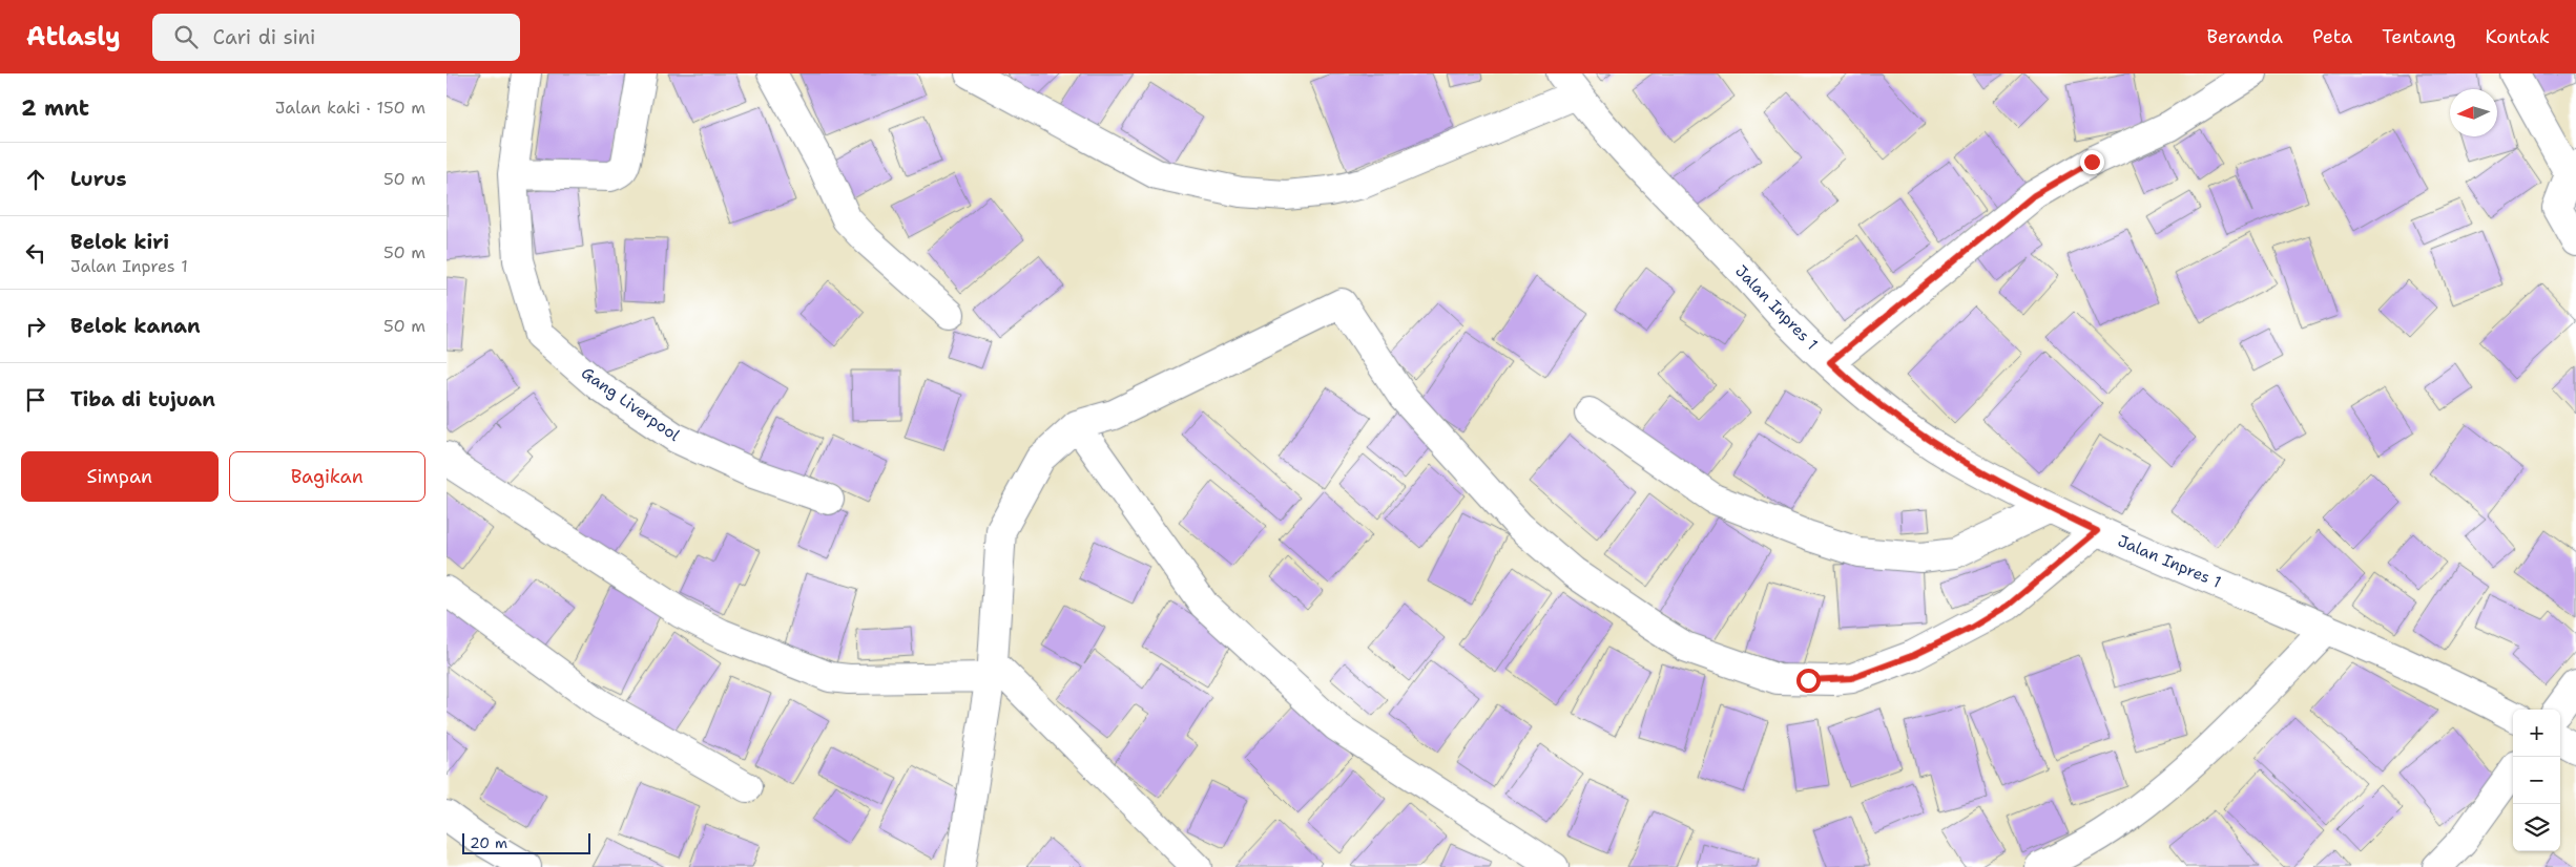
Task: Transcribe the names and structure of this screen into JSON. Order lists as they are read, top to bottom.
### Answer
{
  "streets": {
    "street": ["Jalan Inpres 1", "Gang Liverpool"]
  },
  "scale_bar": "20 m",
  "north": "left",
  "page": {
    "header": "Atlasly",
    "search": "Cari di sini",
    "nav": [
      "Beranda",
      "Peta",
      "Tentang",
      "Kontak"
    ],
    "heading": ["2 mnt", "Jalan kaki · 150 m"],
    "list": [
      ["Lurus", "50 m"],
      ["Belok kiri", "Jalan Inpres 1", "50 m"],
      ["Belok kanan", "50 m"],
      "Tiba di tujuan"
    ],
    "buttons": ["Simpan", "Bagikan"],
    "map_buttons": ["+", "−"],
    "scale": "20 m"
  }
}
